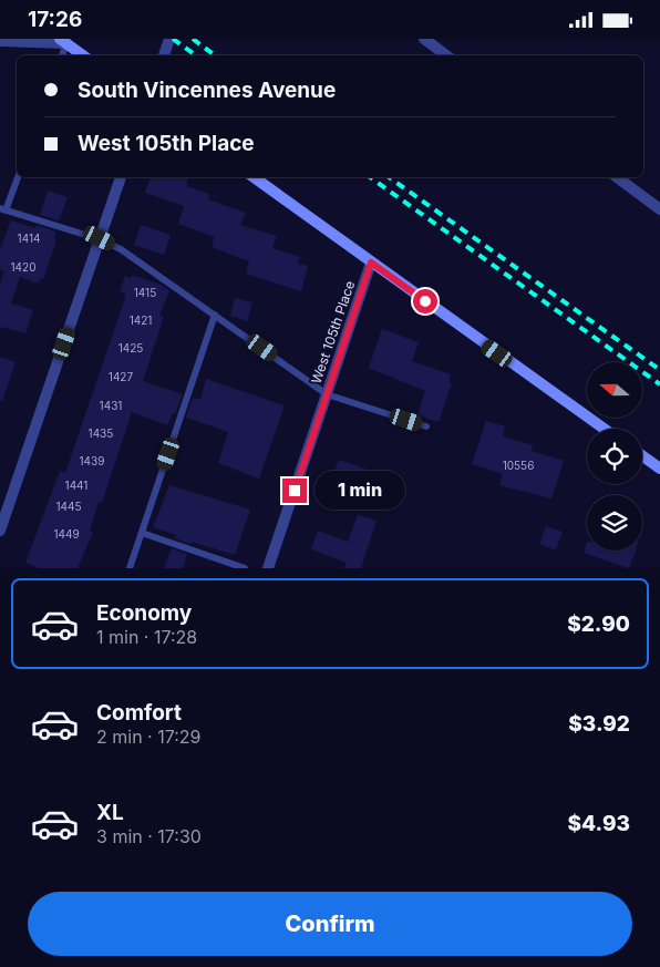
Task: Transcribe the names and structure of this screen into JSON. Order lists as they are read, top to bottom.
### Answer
{
  "streets": {
    "street": ["West 105th Place"]
  },
  "house_numbers": [
    "1414",
    "1420",
    "1415",
    "1421",
    "1425",
    "1427",
    "1431",
    "1435",
    "1439",
    "10556",
    "1441",
    "1445",
    "1449"
  ],
  "north": "left",
  "page": {
    "status": "17:26",
    "banner": ["South Vincennes Avenue", "West 105th Place"],
    "bubble": "1 min",
    "list": [
      {
        "name": "Economy",
        "note": "1 min · 17:28",
        "value": "$2.90"
      },
      {
        "name": "Comfort",
        "note": "2 min · 17:29",
        "value": "$3.92"
      },
      {
        "name": "XL",
        "note": "3 min · 17:30",
        "value": "$4.93"
      }
    ],
    "buttons": "Confirm"
  }
}
